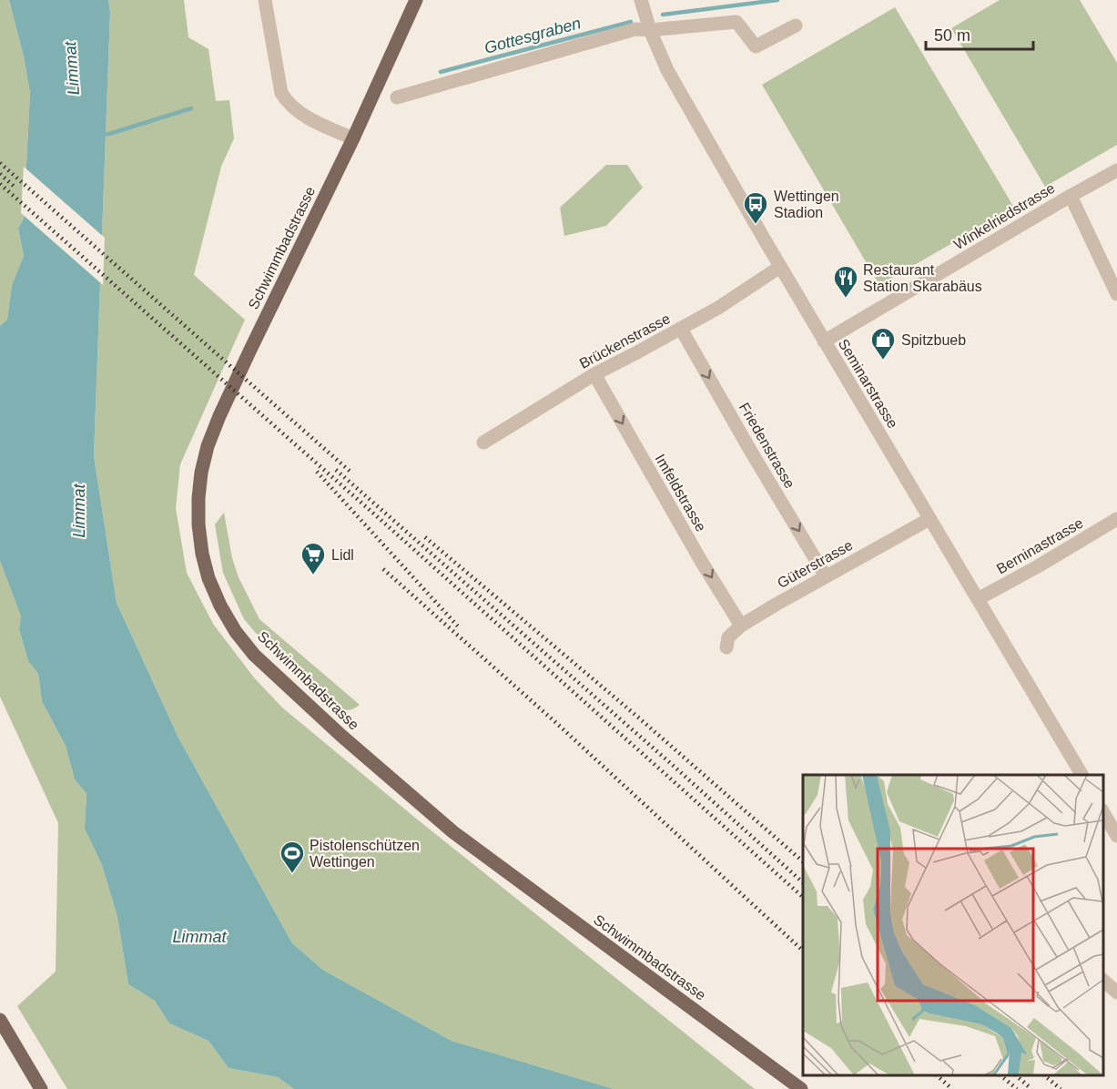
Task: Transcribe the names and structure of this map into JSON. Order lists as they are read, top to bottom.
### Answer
{
  "streets": {
    "main road": ["Schwimmbadstrasse"],
    "street": [
      "Winkelriedstrasse",
      "Brückenstrasse",
      "Seminarstrasse",
      "Friedenstrasse",
      "Imfeldstrasse",
      "Berninastrasse",
      "Güterstrasse"
    ]
  },
  "crossings": [
    ["Winkelriedstrasse", "Seminarstrasse"],
    ["Brückenstrasse", "Seminarstrasse"],
    ["Brückenstrasse", "Friedenstrasse"],
    ["Brückenstrasse", "Imfeldstrasse"],
    ["Seminarstrasse", "Berninastrasse"],
    ["Seminarstrasse", "Güterstrasse"],
    ["Friedenstrasse", "Güterstrasse"],
    ["Imfeldstrasse", "Güterstrasse"]
  ],
  "one_way": ["Friedenstrasse", "Imfeldstrasse"],
  "water": ["Gottesgraben", "Limmat"],
  "places": {
    "bus stop": ["Wettingen Stadion"],
    "restaurant": ["Restaurant Station Skarabäus"],
    "shop": ["Spitzbueb"],
    "supermarket": ["Lidl"],
    "sports": ["Pistolenschützen Wettingen"]
  },
  "scale_bar": "50 m"
}
